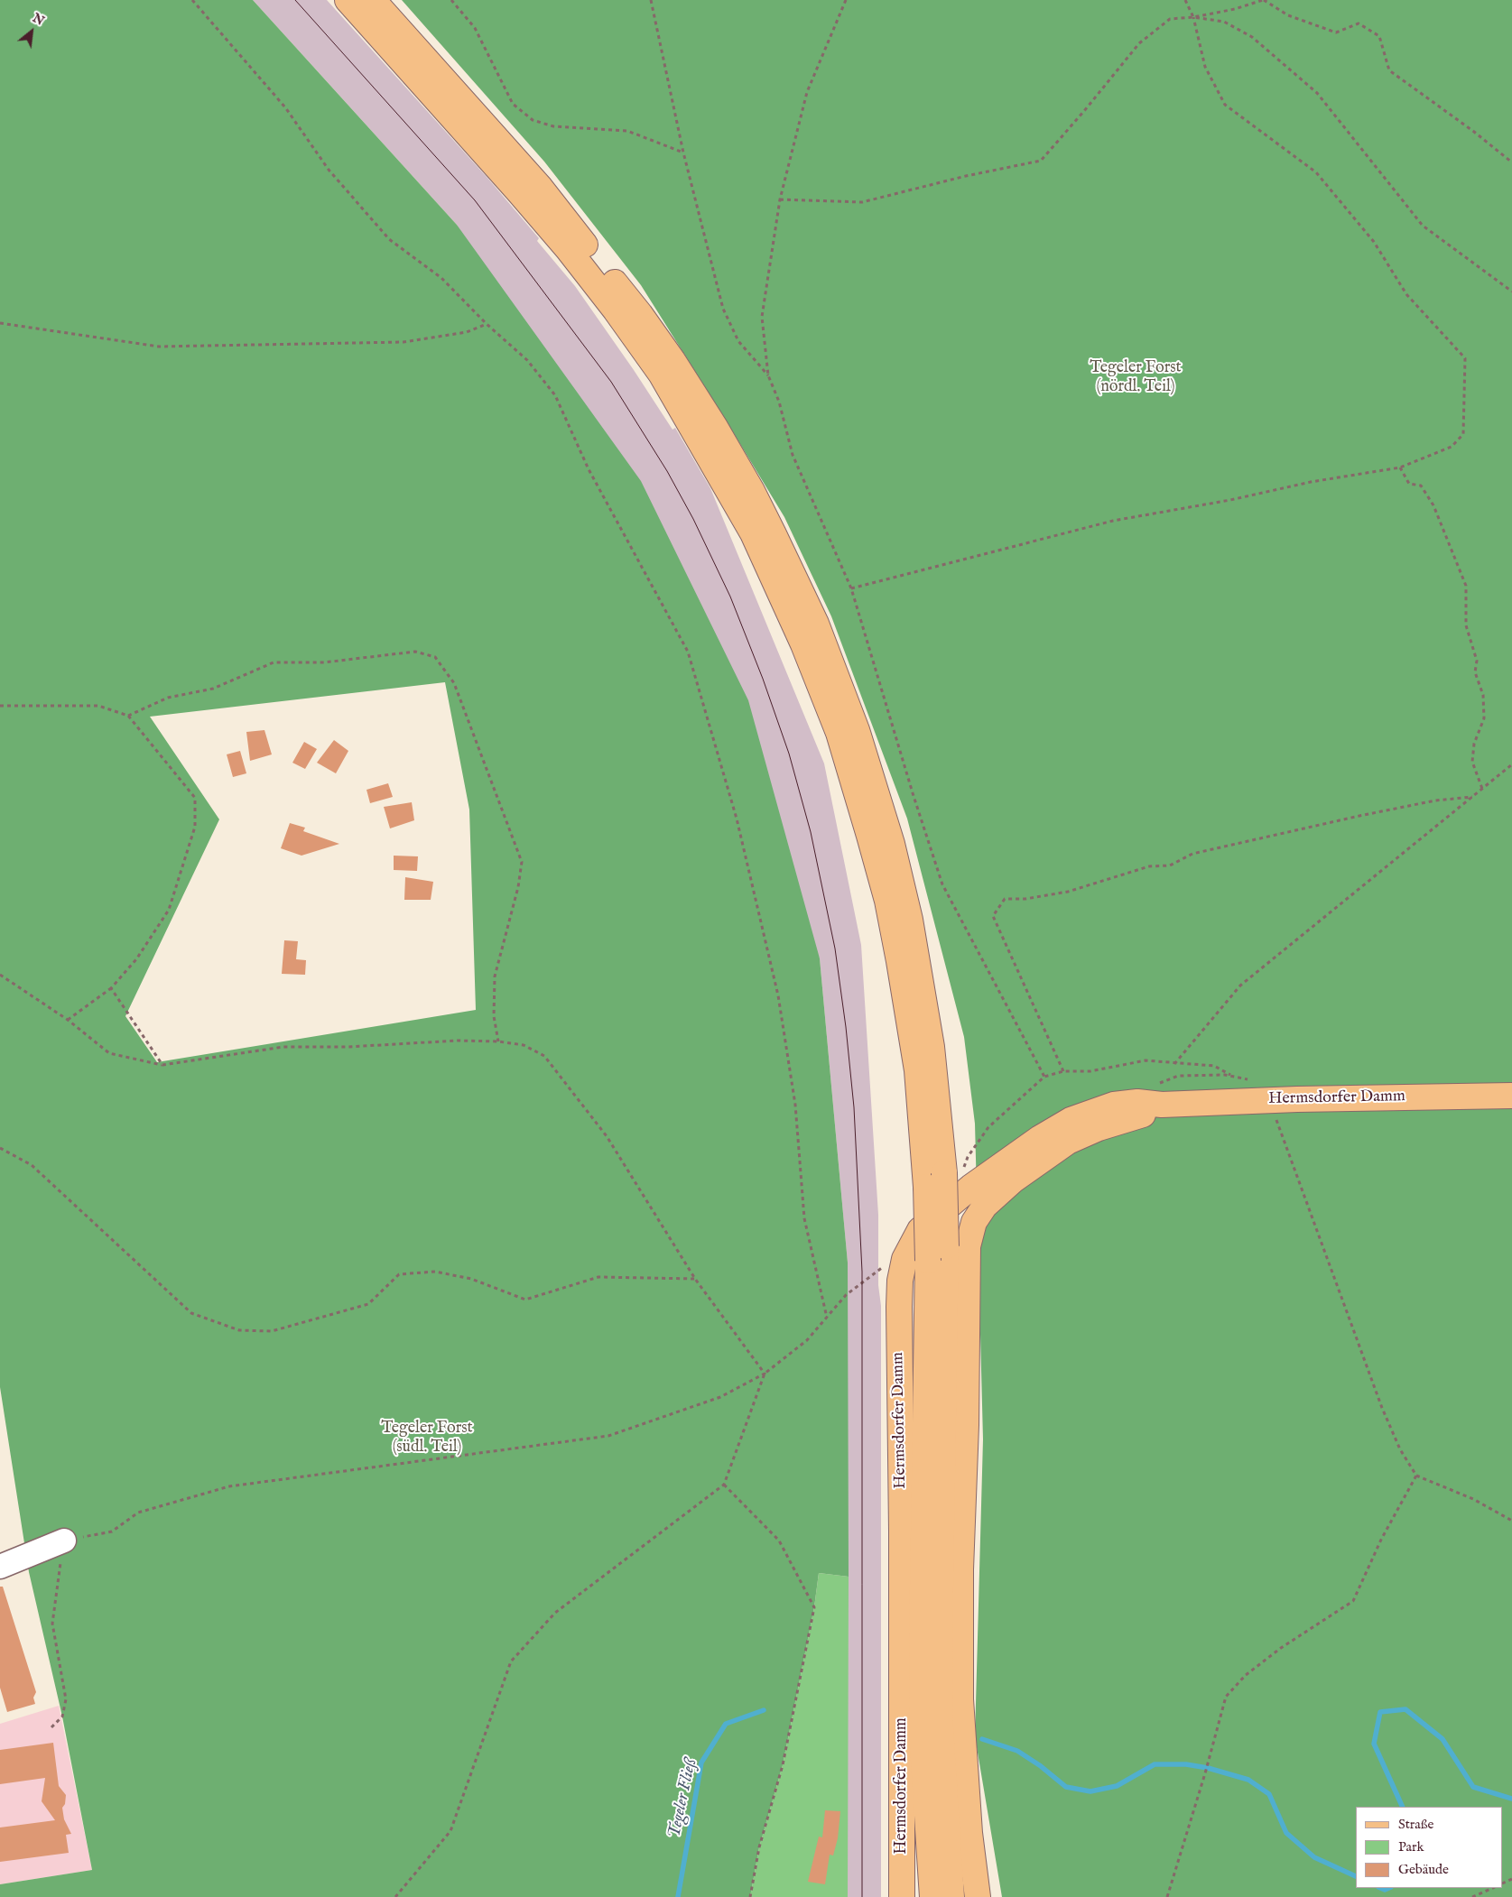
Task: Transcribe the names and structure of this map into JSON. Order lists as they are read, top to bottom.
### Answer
{
  "streets": {
    "main road": ["Hermsdorfer Damm"]
  },
  "water": ["Tegeler Fließ"],
  "parks": ["Tegeler Forst (nördl. Teil)", "Tegeler Forst (südl. Teil)"],
  "legend": ["Straße", "Park", "Gebäude"],
  "north": "top right"
}
